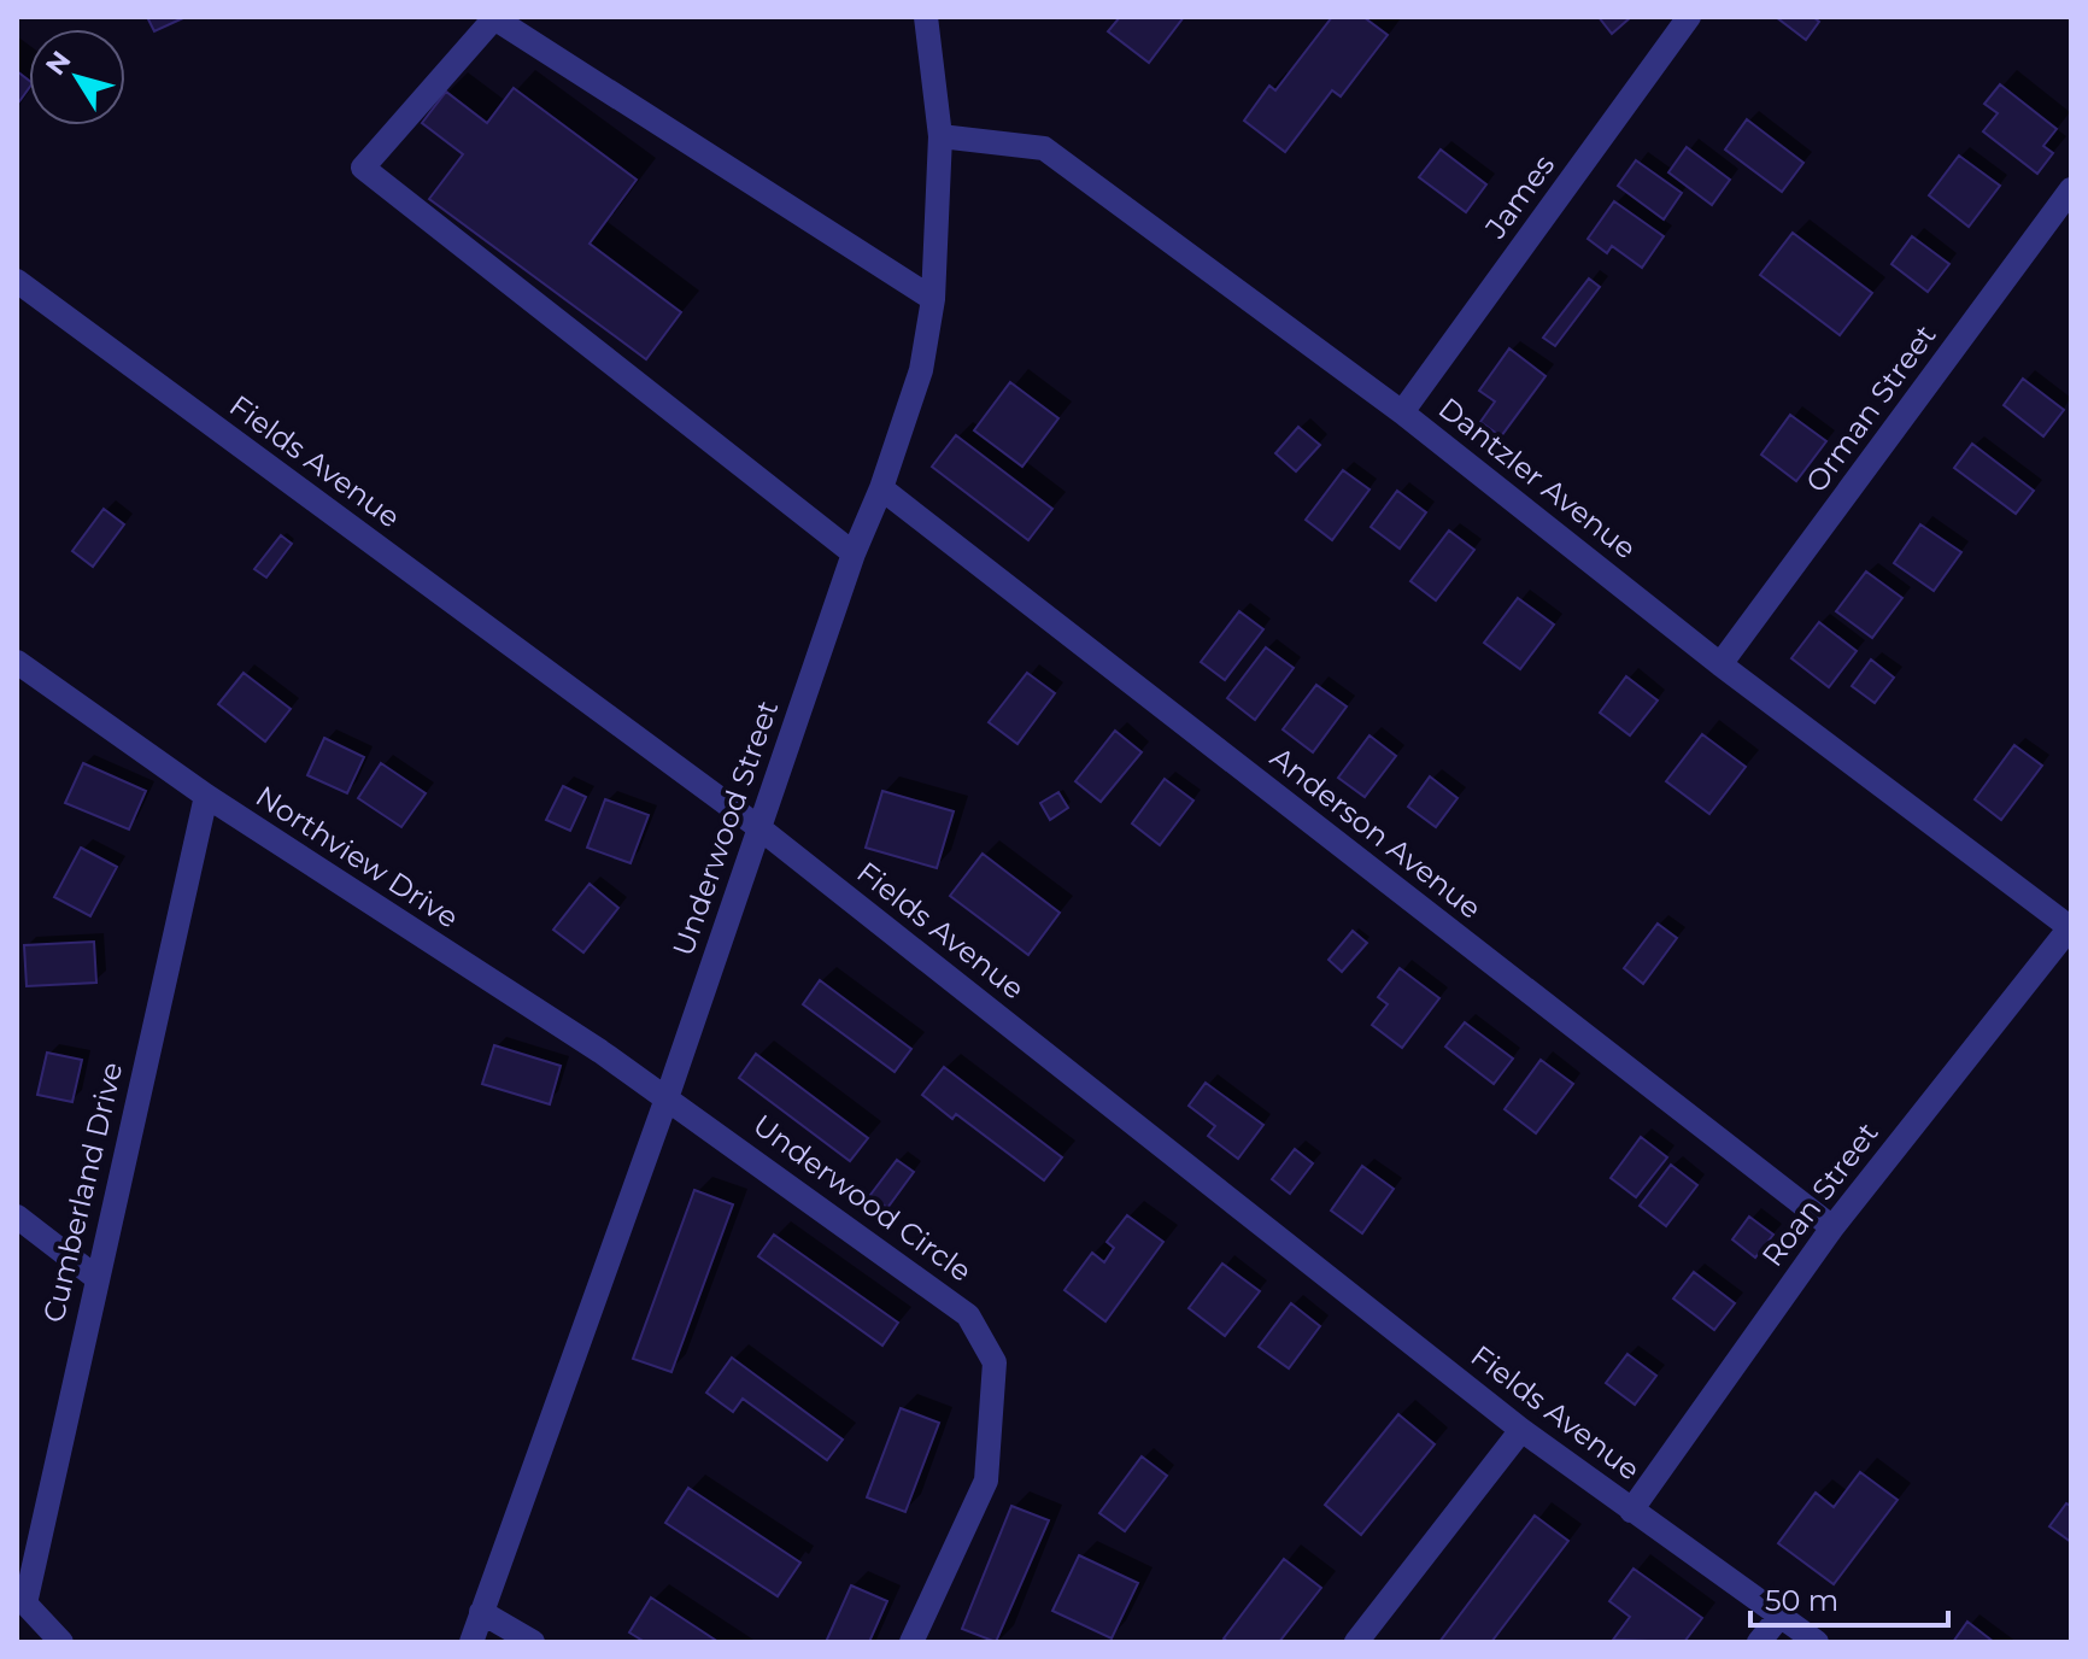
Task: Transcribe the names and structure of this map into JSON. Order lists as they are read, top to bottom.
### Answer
{
  "streets": {
    "street": [
      "James",
      "Orman Street",
      "Fields Avenue",
      "Dantzler Avenue",
      "Underwood Street",
      "Anderson Avenue",
      "Northview Drive",
      "Cumberland Drive",
      "Roan Street",
      "Underwood Circle"
    ]
  },
  "crossings": [
    ["James", "Dantzler Avenue"],
    ["Orman Street", "Dantzler Avenue"],
    ["Fields Avenue", "Underwood Street"],
    ["Fields Avenue", "Roan Street"],
    ["Dantzler Avenue", "Underwood Street"],
    ["Dantzler Avenue", "Roan Street"],
    ["Underwood Street", "Anderson Avenue"],
    ["Underwood Street", "Northview Drive"],
    ["Underwood Street", "Underwood Circle"],
    ["Anderson Avenue", "Roan Street"],
    ["Northview Drive", "Cumberland Drive"],
    ["Northview Drive", "Underwood Circle"]
  ],
  "scale_bar": "50 m",
  "north": "top left"
}
